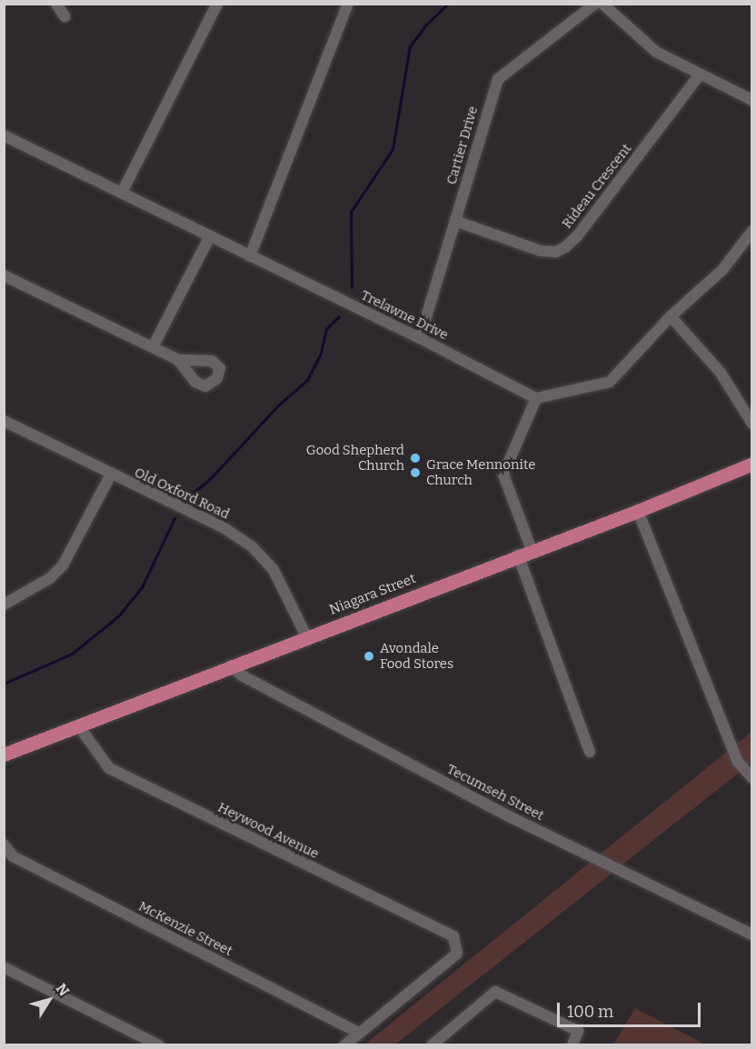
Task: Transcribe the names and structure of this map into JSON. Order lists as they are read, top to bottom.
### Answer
{
  "streets": {
    "main road": ["Niagara Street"],
    "street": [
      "Cartier Drive",
      "Rideau Crescent",
      "Trelawne Drive",
      "Old Oxford Road",
      "Tecumseh Street",
      "Heywood Avenue",
      "McKenzie Street"
    ]
  },
  "crossings": [
    ["Cartier Drive", "Rideau Crescent"],
    ["Cartier Drive", "Trelawne Drive"],
    ["Old Oxford Road", "Niagara Street"],
    ["Niagara Street", "Tecumseh Street"],
    ["Niagara Street", "Heywood Avenue"],
    ["Heywood Avenue", "McKenzie Street"]
  ],
  "places": ["Good Shepherd Church", "Grace Mennonite Church", "Avondale Food Stores"],
  "scale_bar": "100 m",
  "north": "top right"
}
